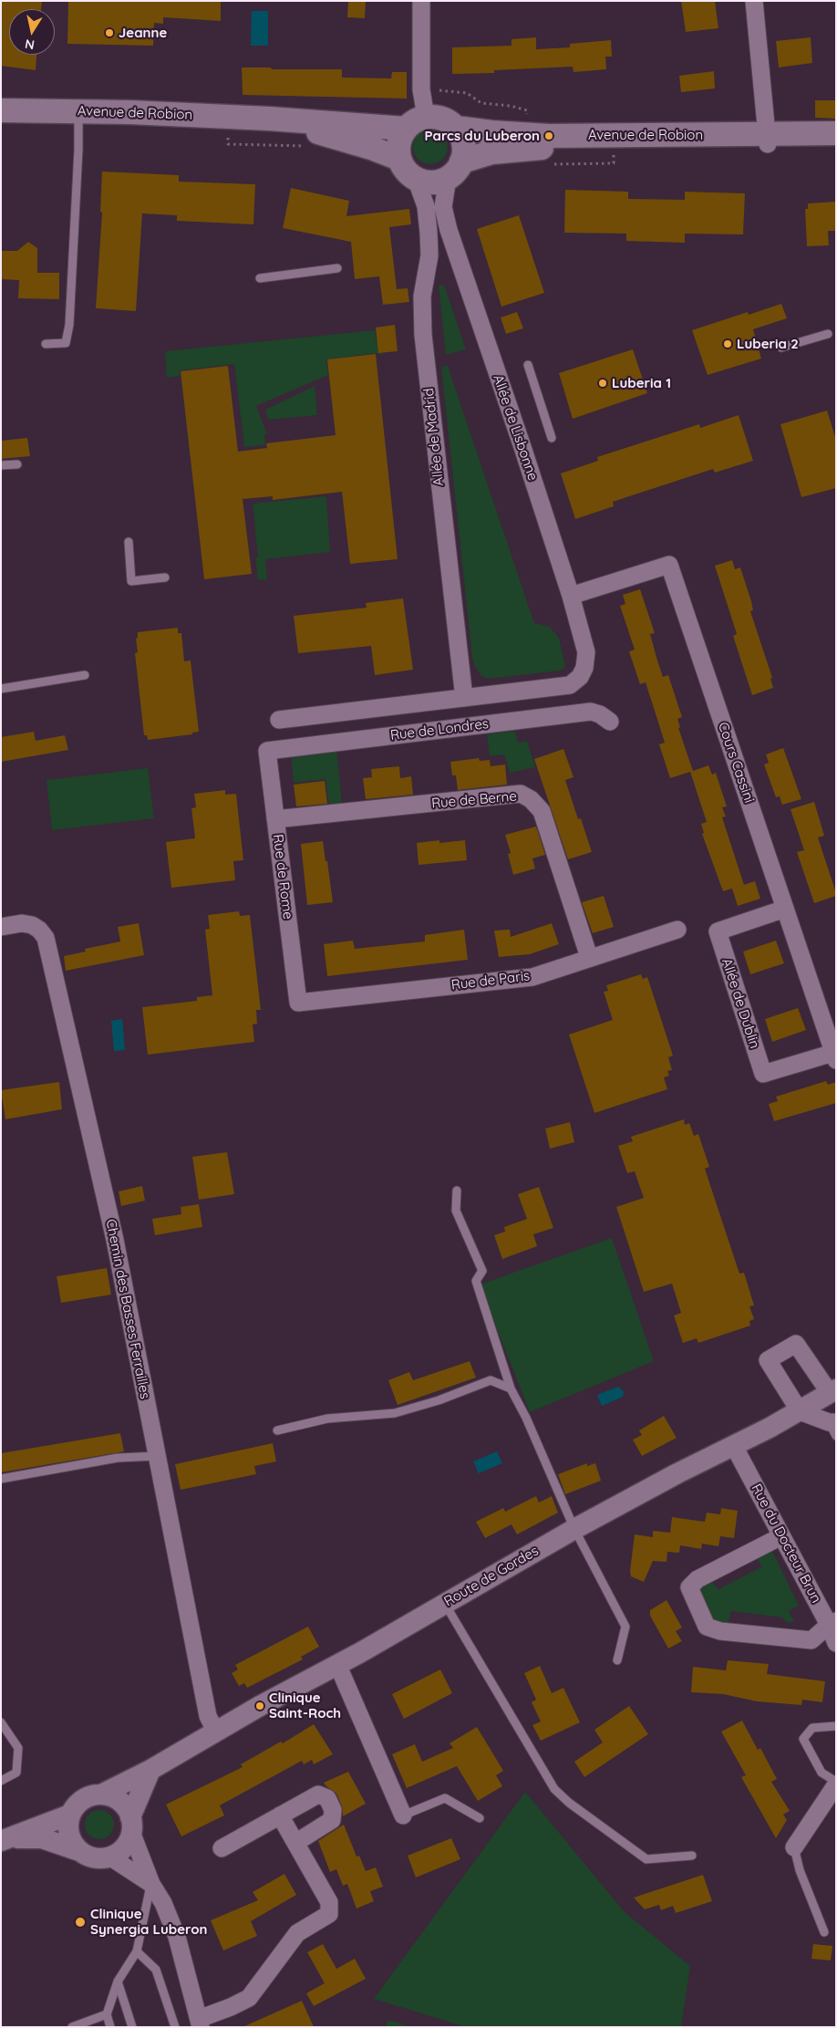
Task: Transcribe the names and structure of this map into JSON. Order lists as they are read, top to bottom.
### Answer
{
  "streets": {
    "main road": ["Avenue de Robion"],
    "street": [
      "Allée de Lisbonne",
      "Allée de Madrid",
      "Rue de Londres",
      "Cours Cassini",
      "Rue de Berne",
      "Rue de Rome",
      "Rue de Paris",
      "Allée de Dublin",
      "Chemin des Basses Ferrailles",
      "Rue du Docteur Brun",
      "Route de Gordes"
    ]
  },
  "crossings": [
    ["Avenue de Robion", "Allée de Lisbonne"],
    ["Avenue de Robion", "Allée de Madrid"],
    ["Allée de Lisbonne", "Allée de Madrid"],
    ["Allée de Lisbonne", "Cours Cassini"],
    ["Rue de Londres", "Rue de Rome"],
    ["Cours Cassini", "Allée de Dublin"],
    ["Rue de Berne", "Rue de Rome"],
    ["Rue de Berne", "Rue de Paris"],
    ["Rue de Rome", "Rue de Paris"],
    ["Chemin des Basses Ferrailles", "Route de Gordes"],
    ["Rue du Docteur Brun", "Route de Gordes"]
  ],
  "places": [
    "Jeanne",
    "Parcs du Luberon",
    "Luberia 2",
    "Luberia 1",
    "Clinique Saint-Roch",
    "Clinique Synergia Luberon"
  ],
  "north": "bottom"
}
